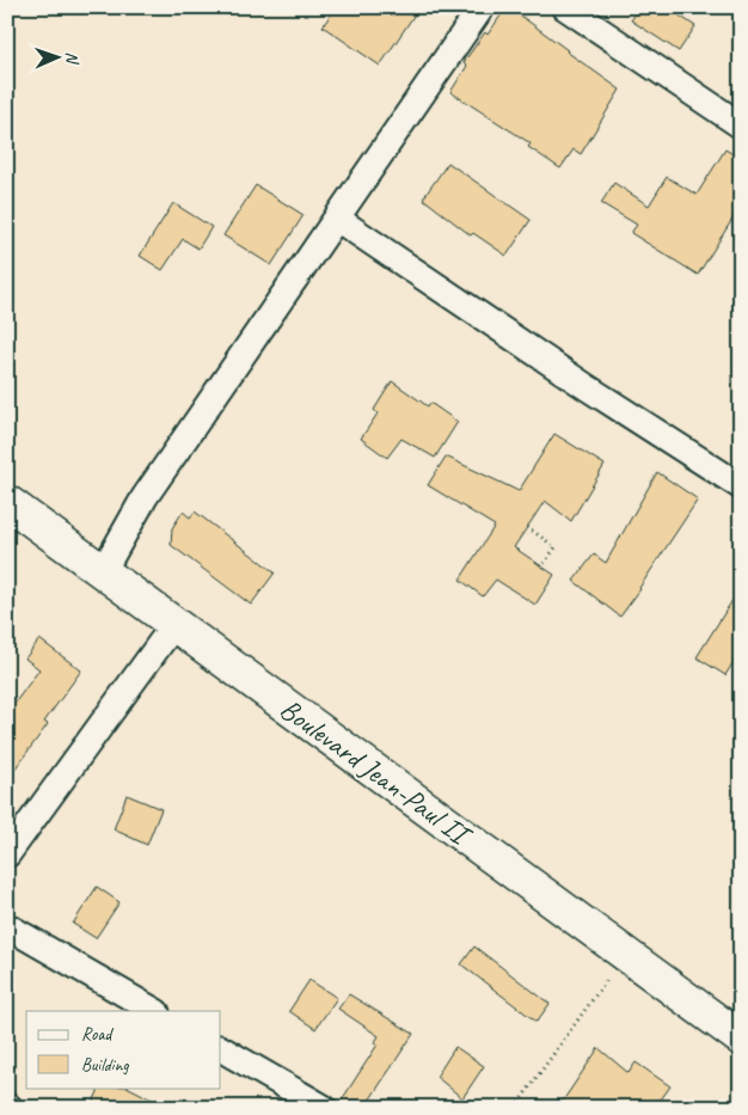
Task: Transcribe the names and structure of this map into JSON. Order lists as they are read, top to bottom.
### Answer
{
  "streets": {
    "main road": ["Boulevard Jean-Paul II"]
  },
  "legend": ["Road", "Building"],
  "north": "right"
}
